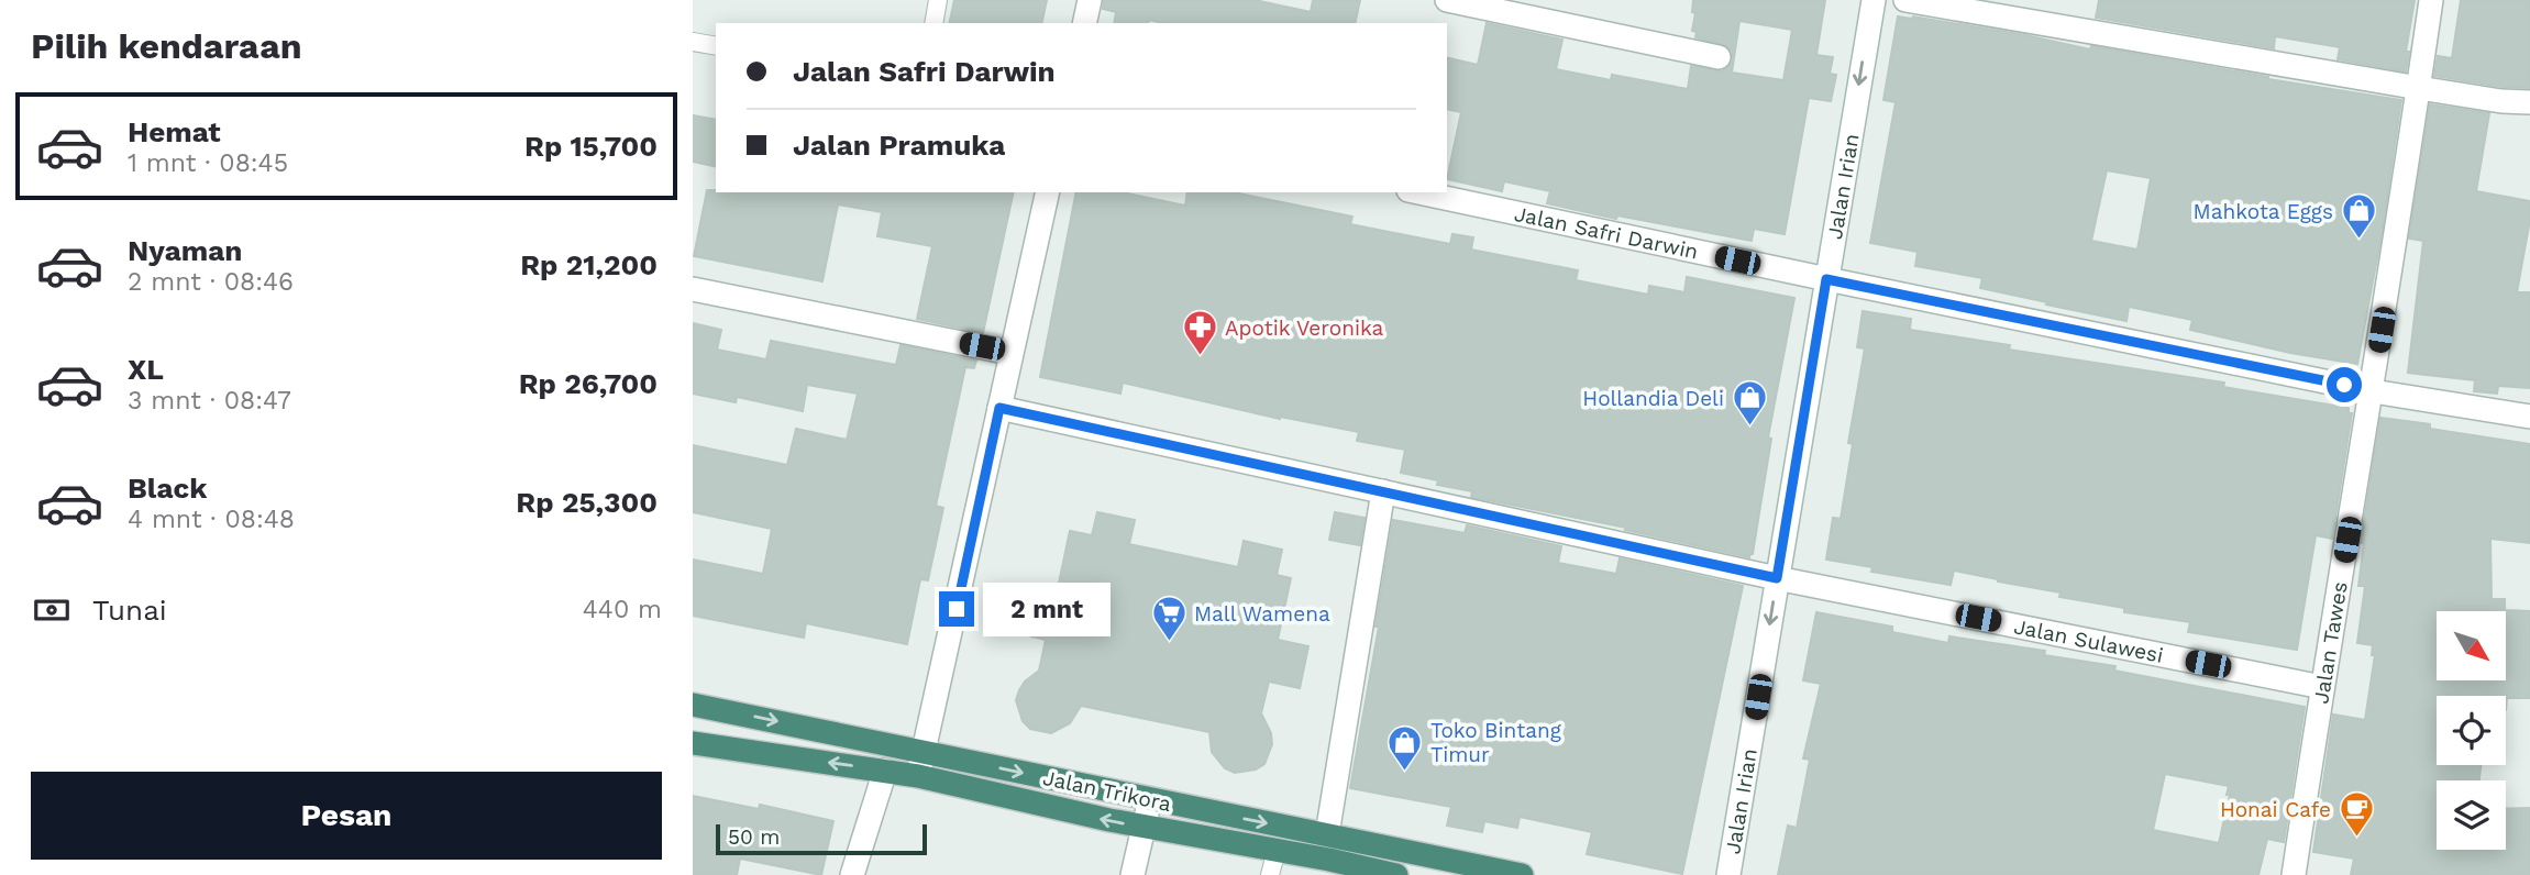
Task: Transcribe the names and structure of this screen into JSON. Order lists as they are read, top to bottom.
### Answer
{
  "streets": {
    "highway": ["Jalan Trikora"],
    "street": [
      "Jalan Irian",
      "Jalan Safri Darwin",
      "Jalan Sulawesi",
      "Jalan Tawes"
    ]
  },
  "crossings": [
    ["Jalan Irian", "Jalan Safri Darwin"],
    ["Jalan Irian", "Jalan Sulawesi"],
    ["Jalan Safri Darwin", "Jalan Tawes"],
    ["Jalan Sulawesi", "Jalan Tawes"]
  ],
  "one_way": ["Jalan Irian"],
  "places": {
    "shop": ["Mahkota Eggs", "Hollandia Deli", "Toko Bintang Timur"],
    "pharmacy": ["Apotik Veronika"],
    "supermarket": ["Mall Wamena"],
    "cafe": ["Honai Cafe"]
  },
  "scale_bar": "50 m",
  "north": "bottom right",
  "page": {
    "heading": "Pilih kendaraan",
    "banner": ["Jalan Safri Darwin", "Jalan Pramuka"],
    "list": [
      {
        "name": "Hemat",
        "note": "1 mnt · 08:45",
        "value": "Rp 15,700"
      },
      {
        "name": "Nyaman",
        "note": "2 mnt · 08:46",
        "value": "Rp 21,200"
      },
      {
        "name": "XL",
        "note": "3 mnt · 08:47",
        "value": "Rp 26,700"
      },
      {
        "name": "Black",
        "note": "4 mnt · 08:48",
        "value": "Rp 25,300"
      }
    ],
    "pay": ["Tunai", "440 m"],
    "bubble": "2 mnt",
    "buttons": "Pesan",
    "scale": "50 m"
  }
}
